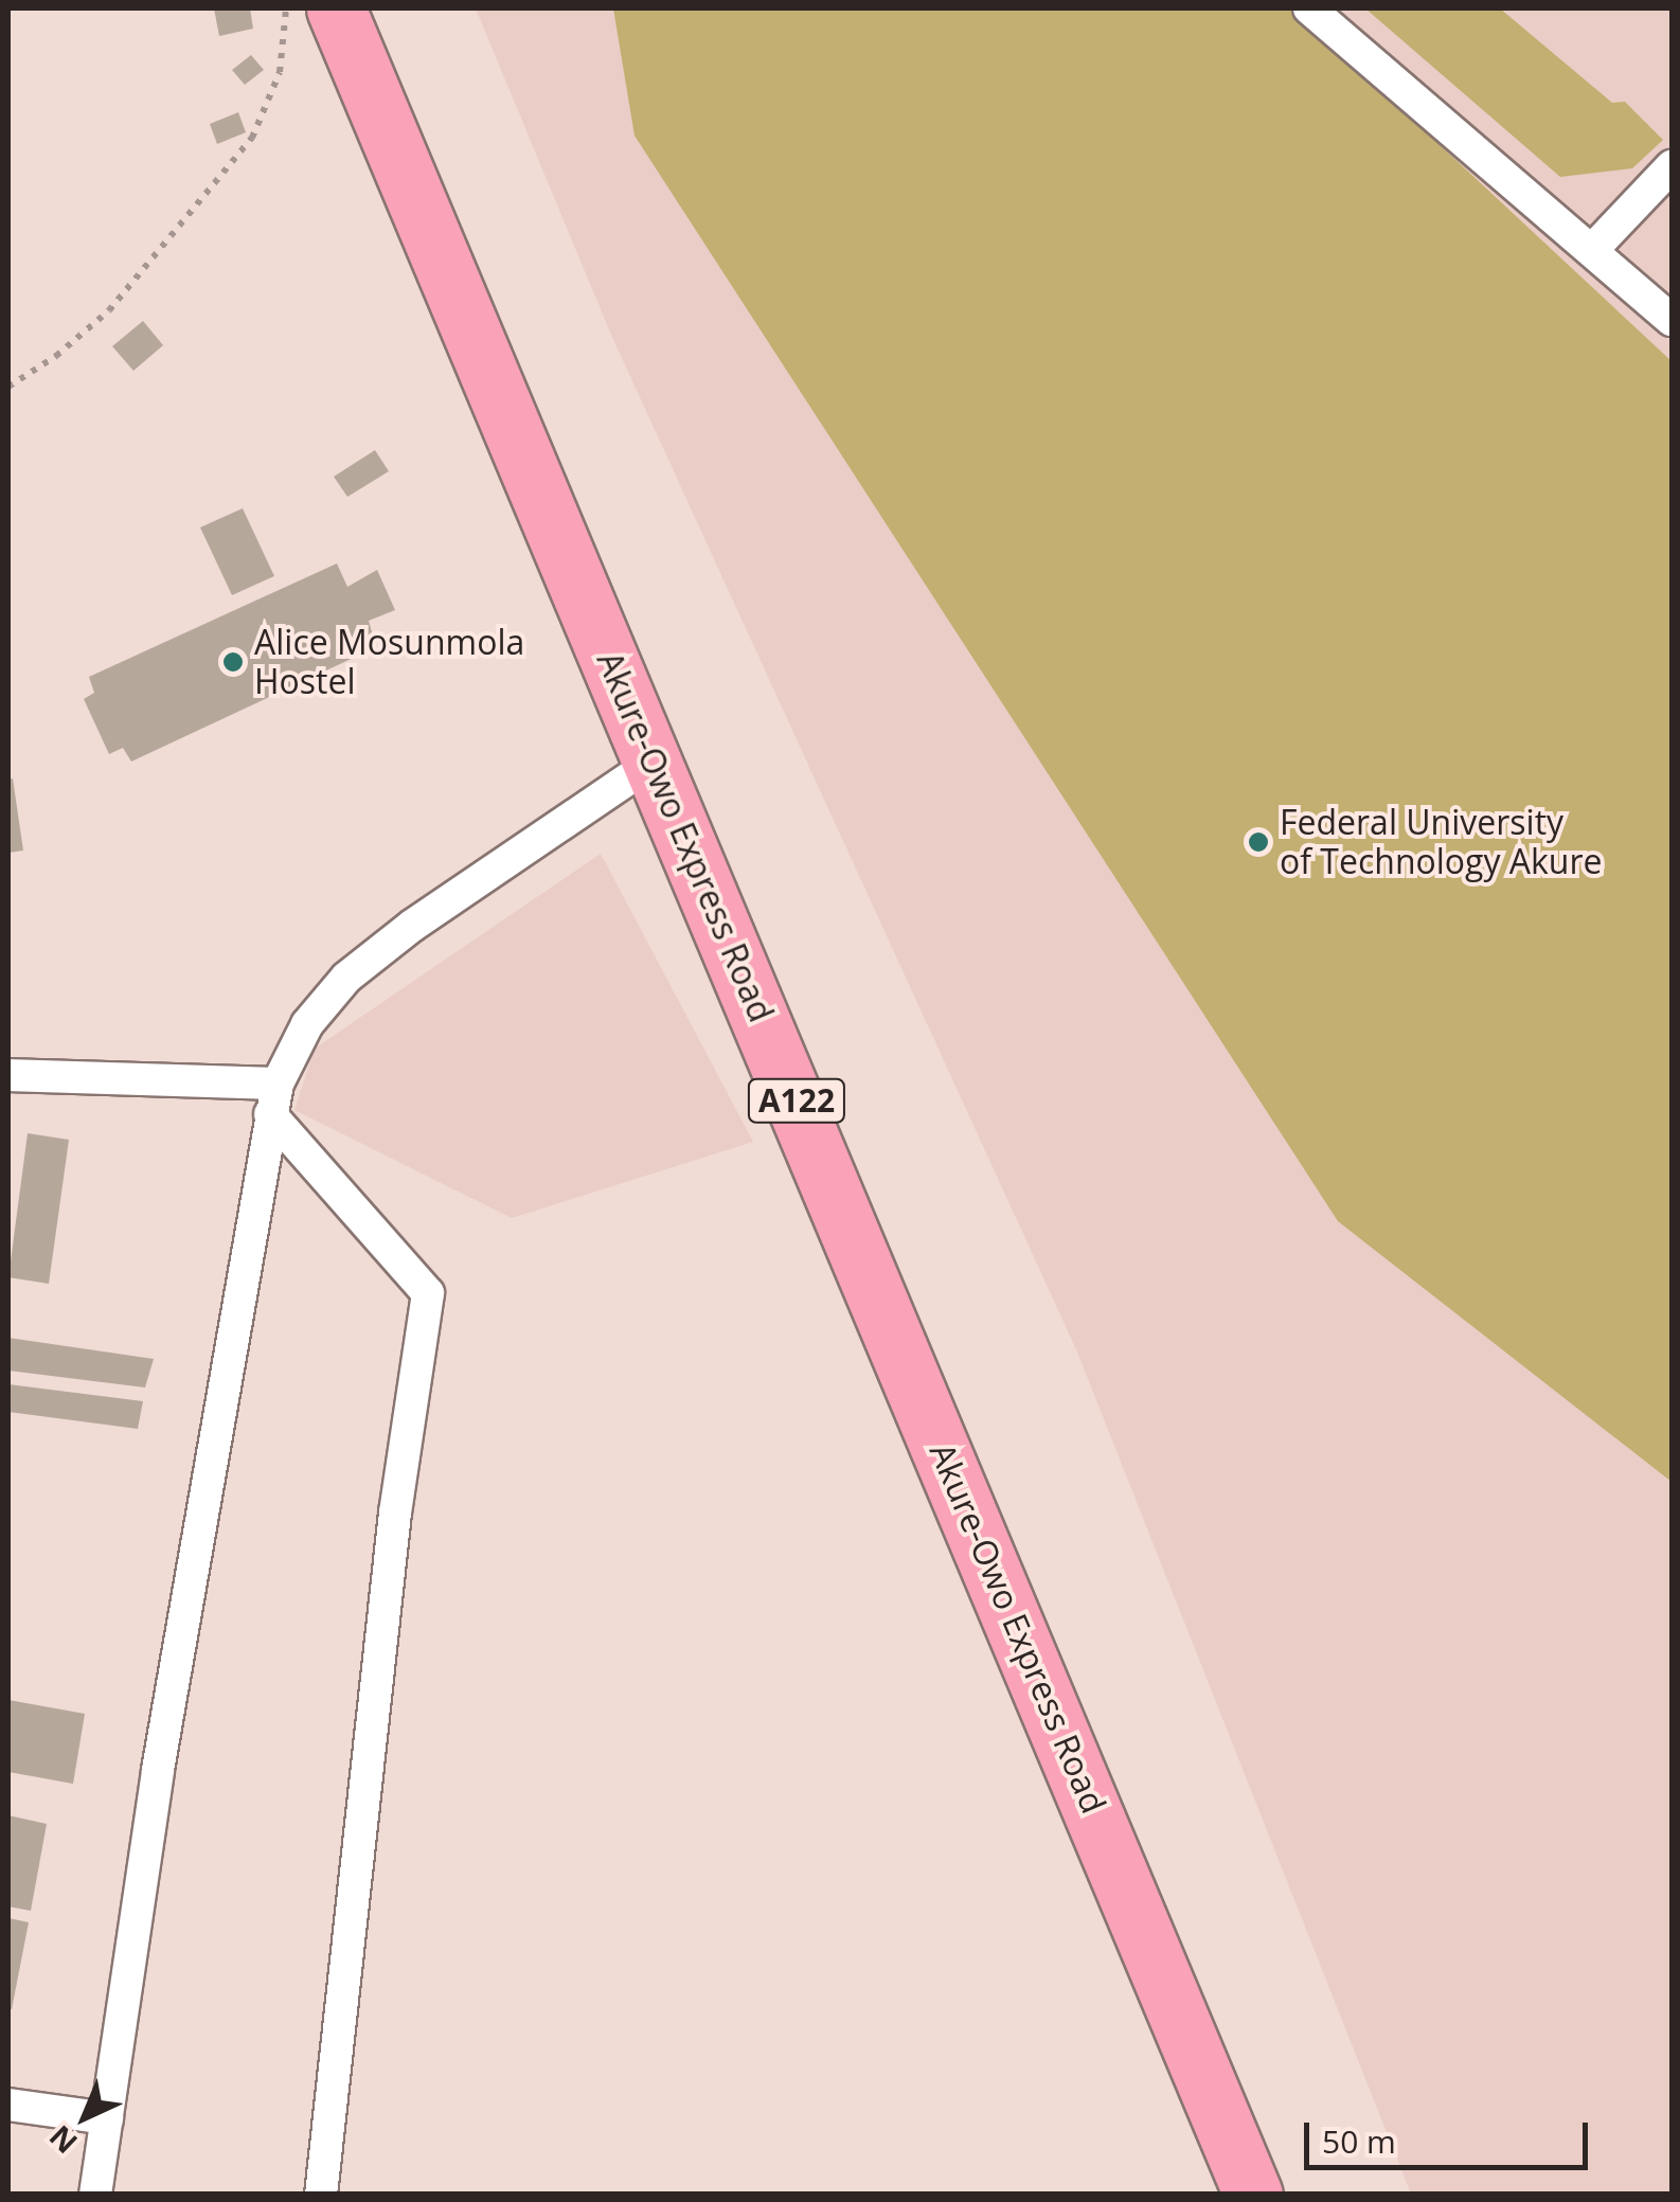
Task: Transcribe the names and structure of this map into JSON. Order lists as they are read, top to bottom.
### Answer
{
  "streets": {
    "highway": ["Akure-Owo Express Road", "A122"]
  },
  "places": ["Alice Mosunmola Hostel", "Federal University of Technology Akure"],
  "scale_bar": "50 m",
  "north": "bottom left"
}
